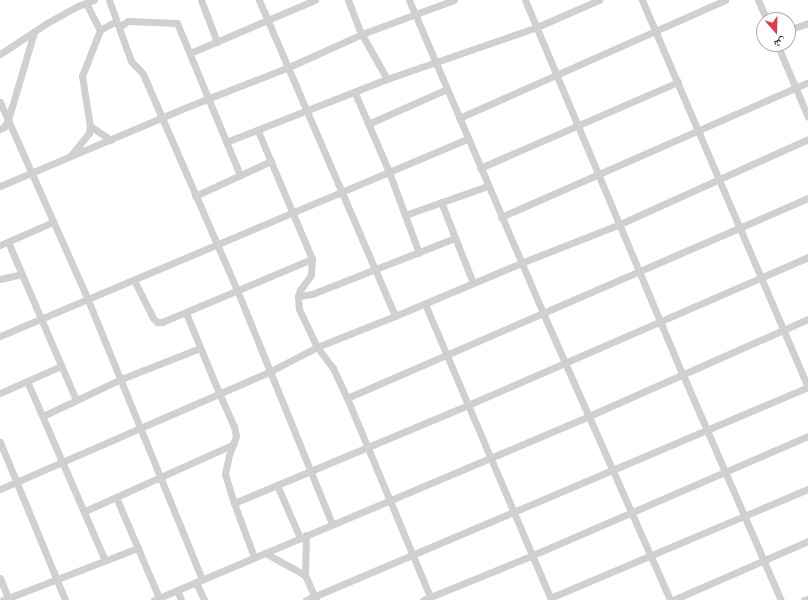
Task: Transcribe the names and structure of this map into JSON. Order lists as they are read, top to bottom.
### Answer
{
  "north": "bottom"
}
